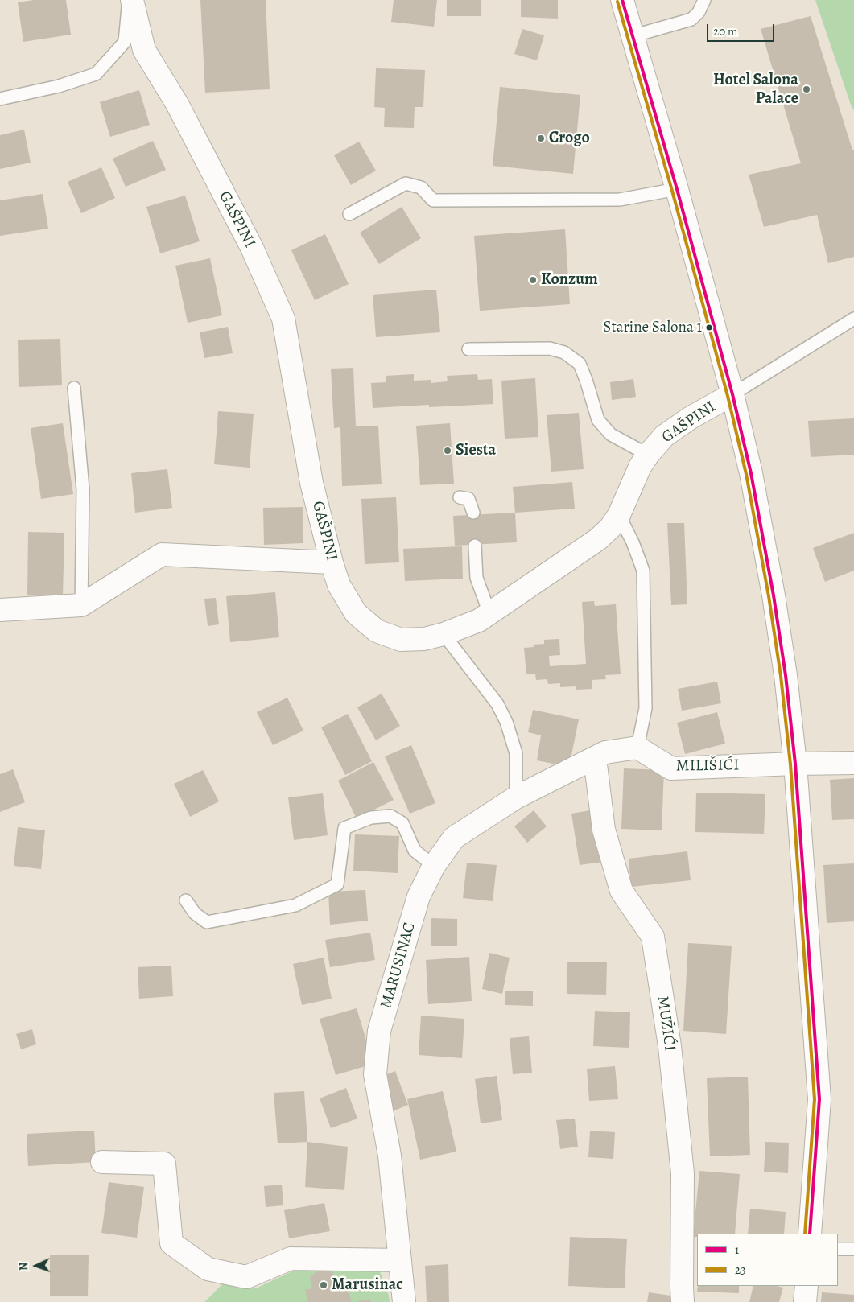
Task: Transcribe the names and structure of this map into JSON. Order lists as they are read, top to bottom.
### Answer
{
  "streets": {
    "street": [
      "GAŠPINI",
      "MILIŠIĆI",
      "MARUSINAC",
      "MUŽIĆI"
    ]
  },
  "places": [
    "Hotel Salona Palace",
    "Crogo",
    "Konzum",
    "Starine Salona 1",
    "Siesta",
    "Marusinac"
  ],
  "lines": ["transit line 1", "transit line 23"],
  "legend": ["1", "23"],
  "scale_bar": "20 m",
  "north": "left"
}
